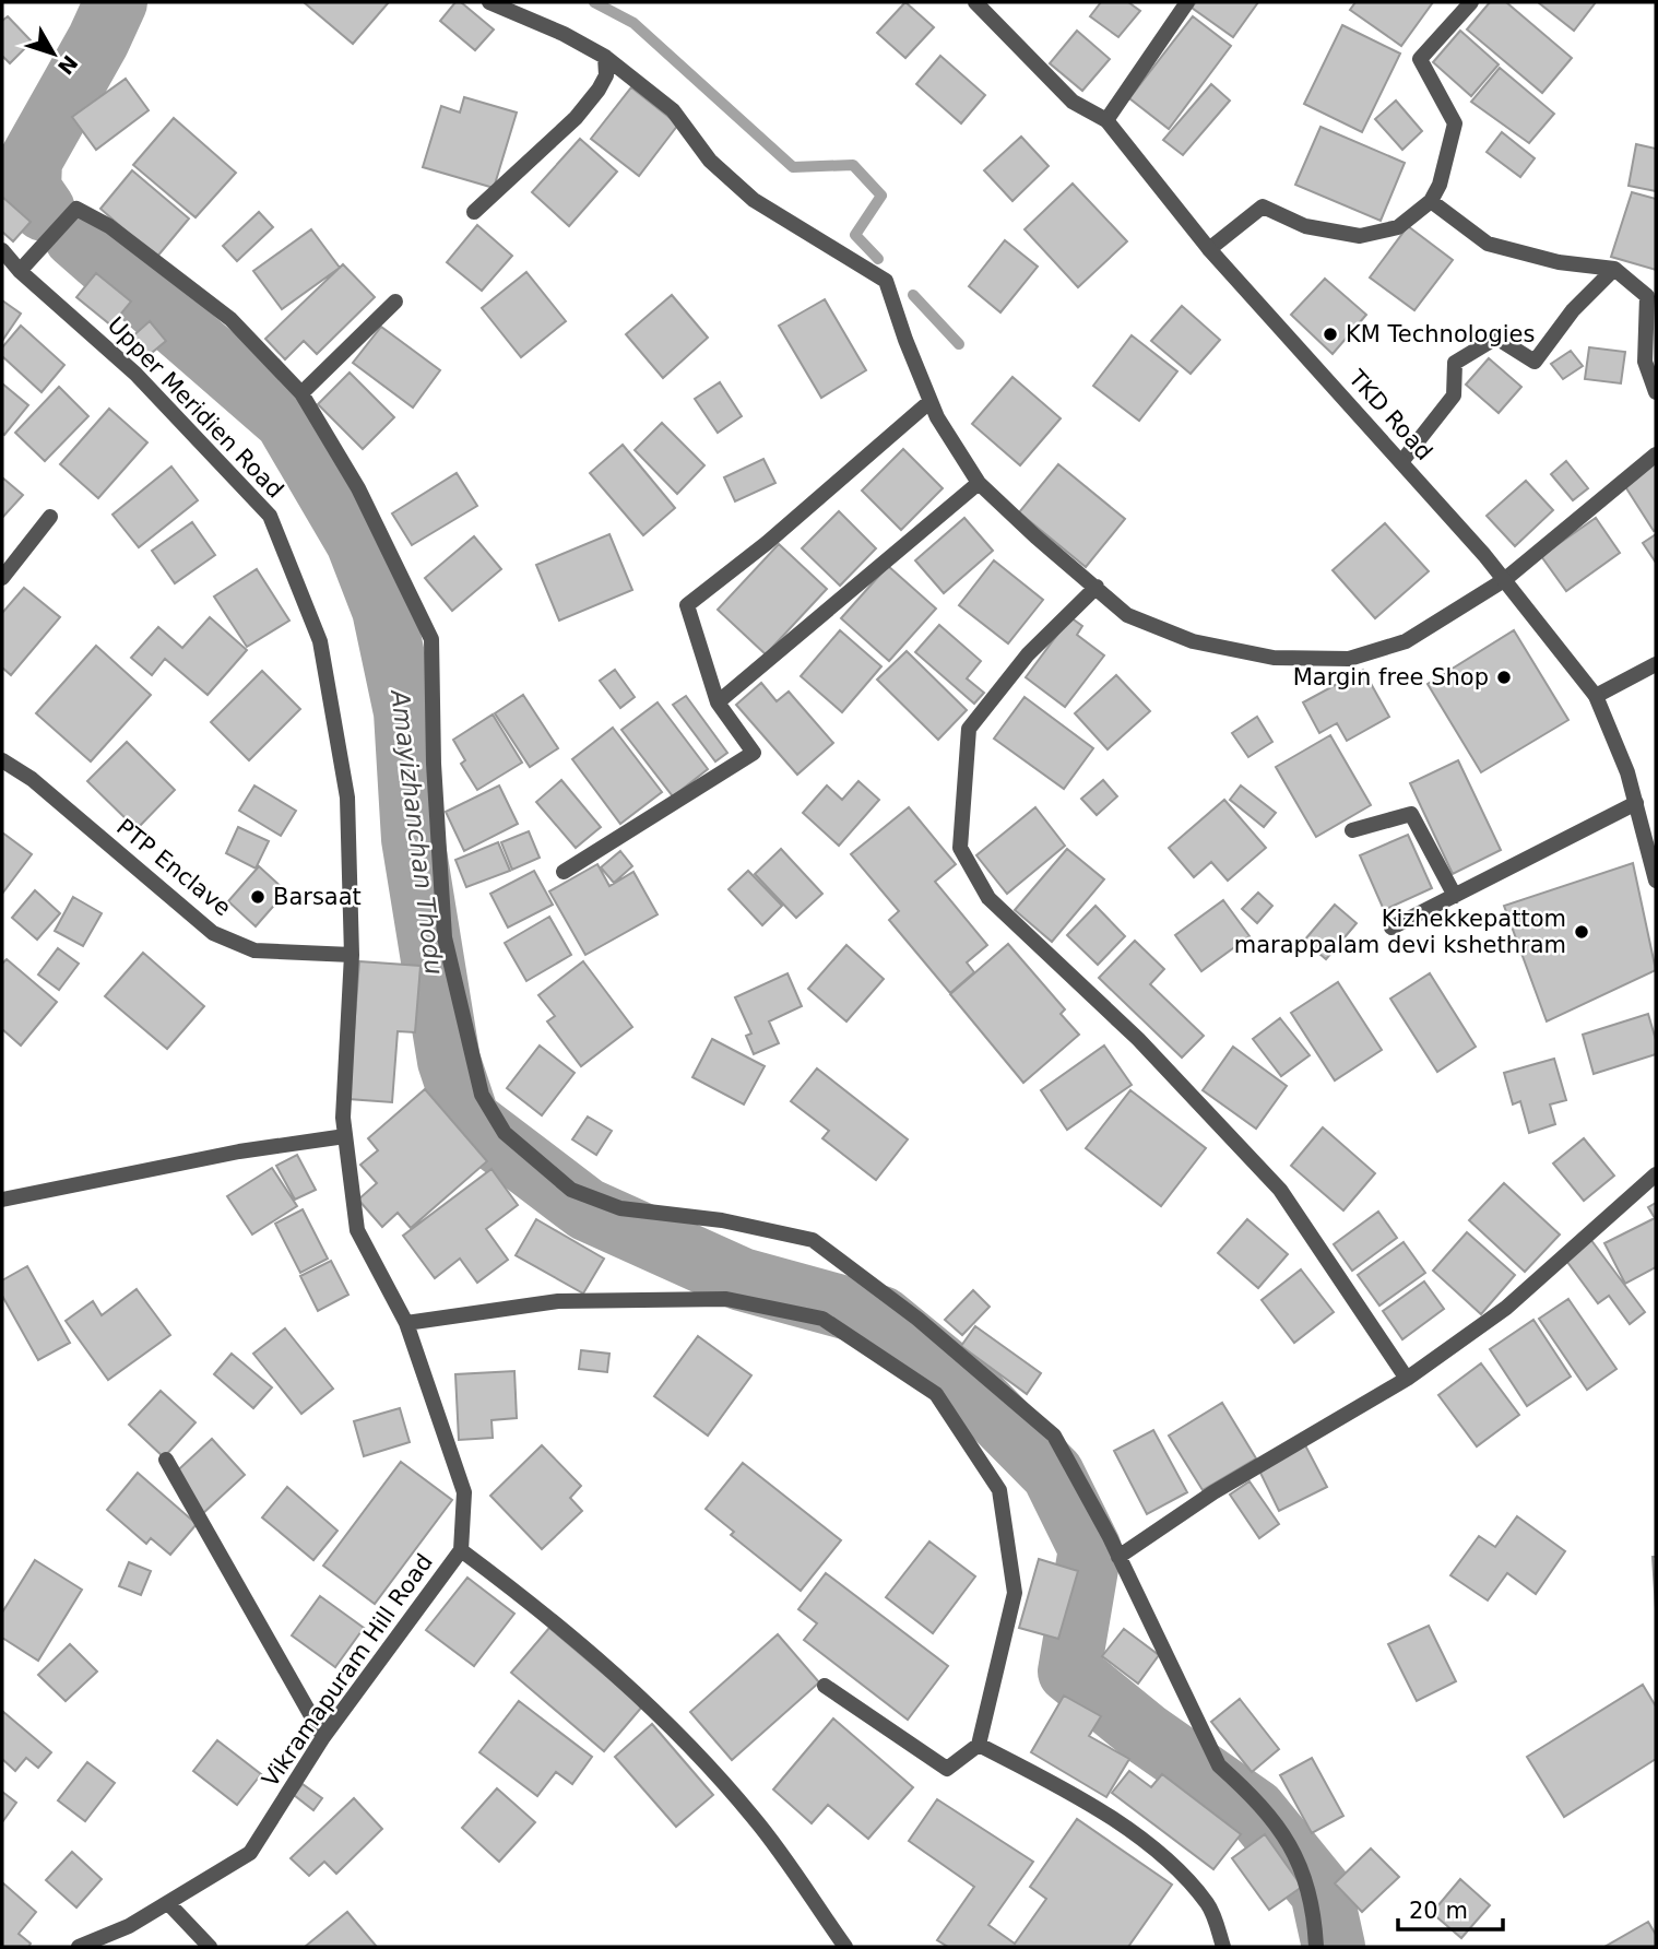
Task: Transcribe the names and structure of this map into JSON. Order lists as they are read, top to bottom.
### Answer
{
  "streets": {
    "street": [
      "Upper Meridien Road",
      "TKD Road",
      "PTP Enclave",
      "Vikramapuram Hill Road"
    ]
  },
  "crossings": [
    ["Upper Meridien Road", "PTP Enclave"],
    ["Upper Meridien Road", "Vikramapuram Hill Road"]
  ],
  "water": ["Amayizhanchan Thodu"],
  "places": [
    "KM Technologies",
    "Margin free Shop",
    "Barsaat",
    "Kizhekkepattom marappalam devi kshethram"
  ],
  "scale_bar": "20 m",
  "north": "bottom right"
}
